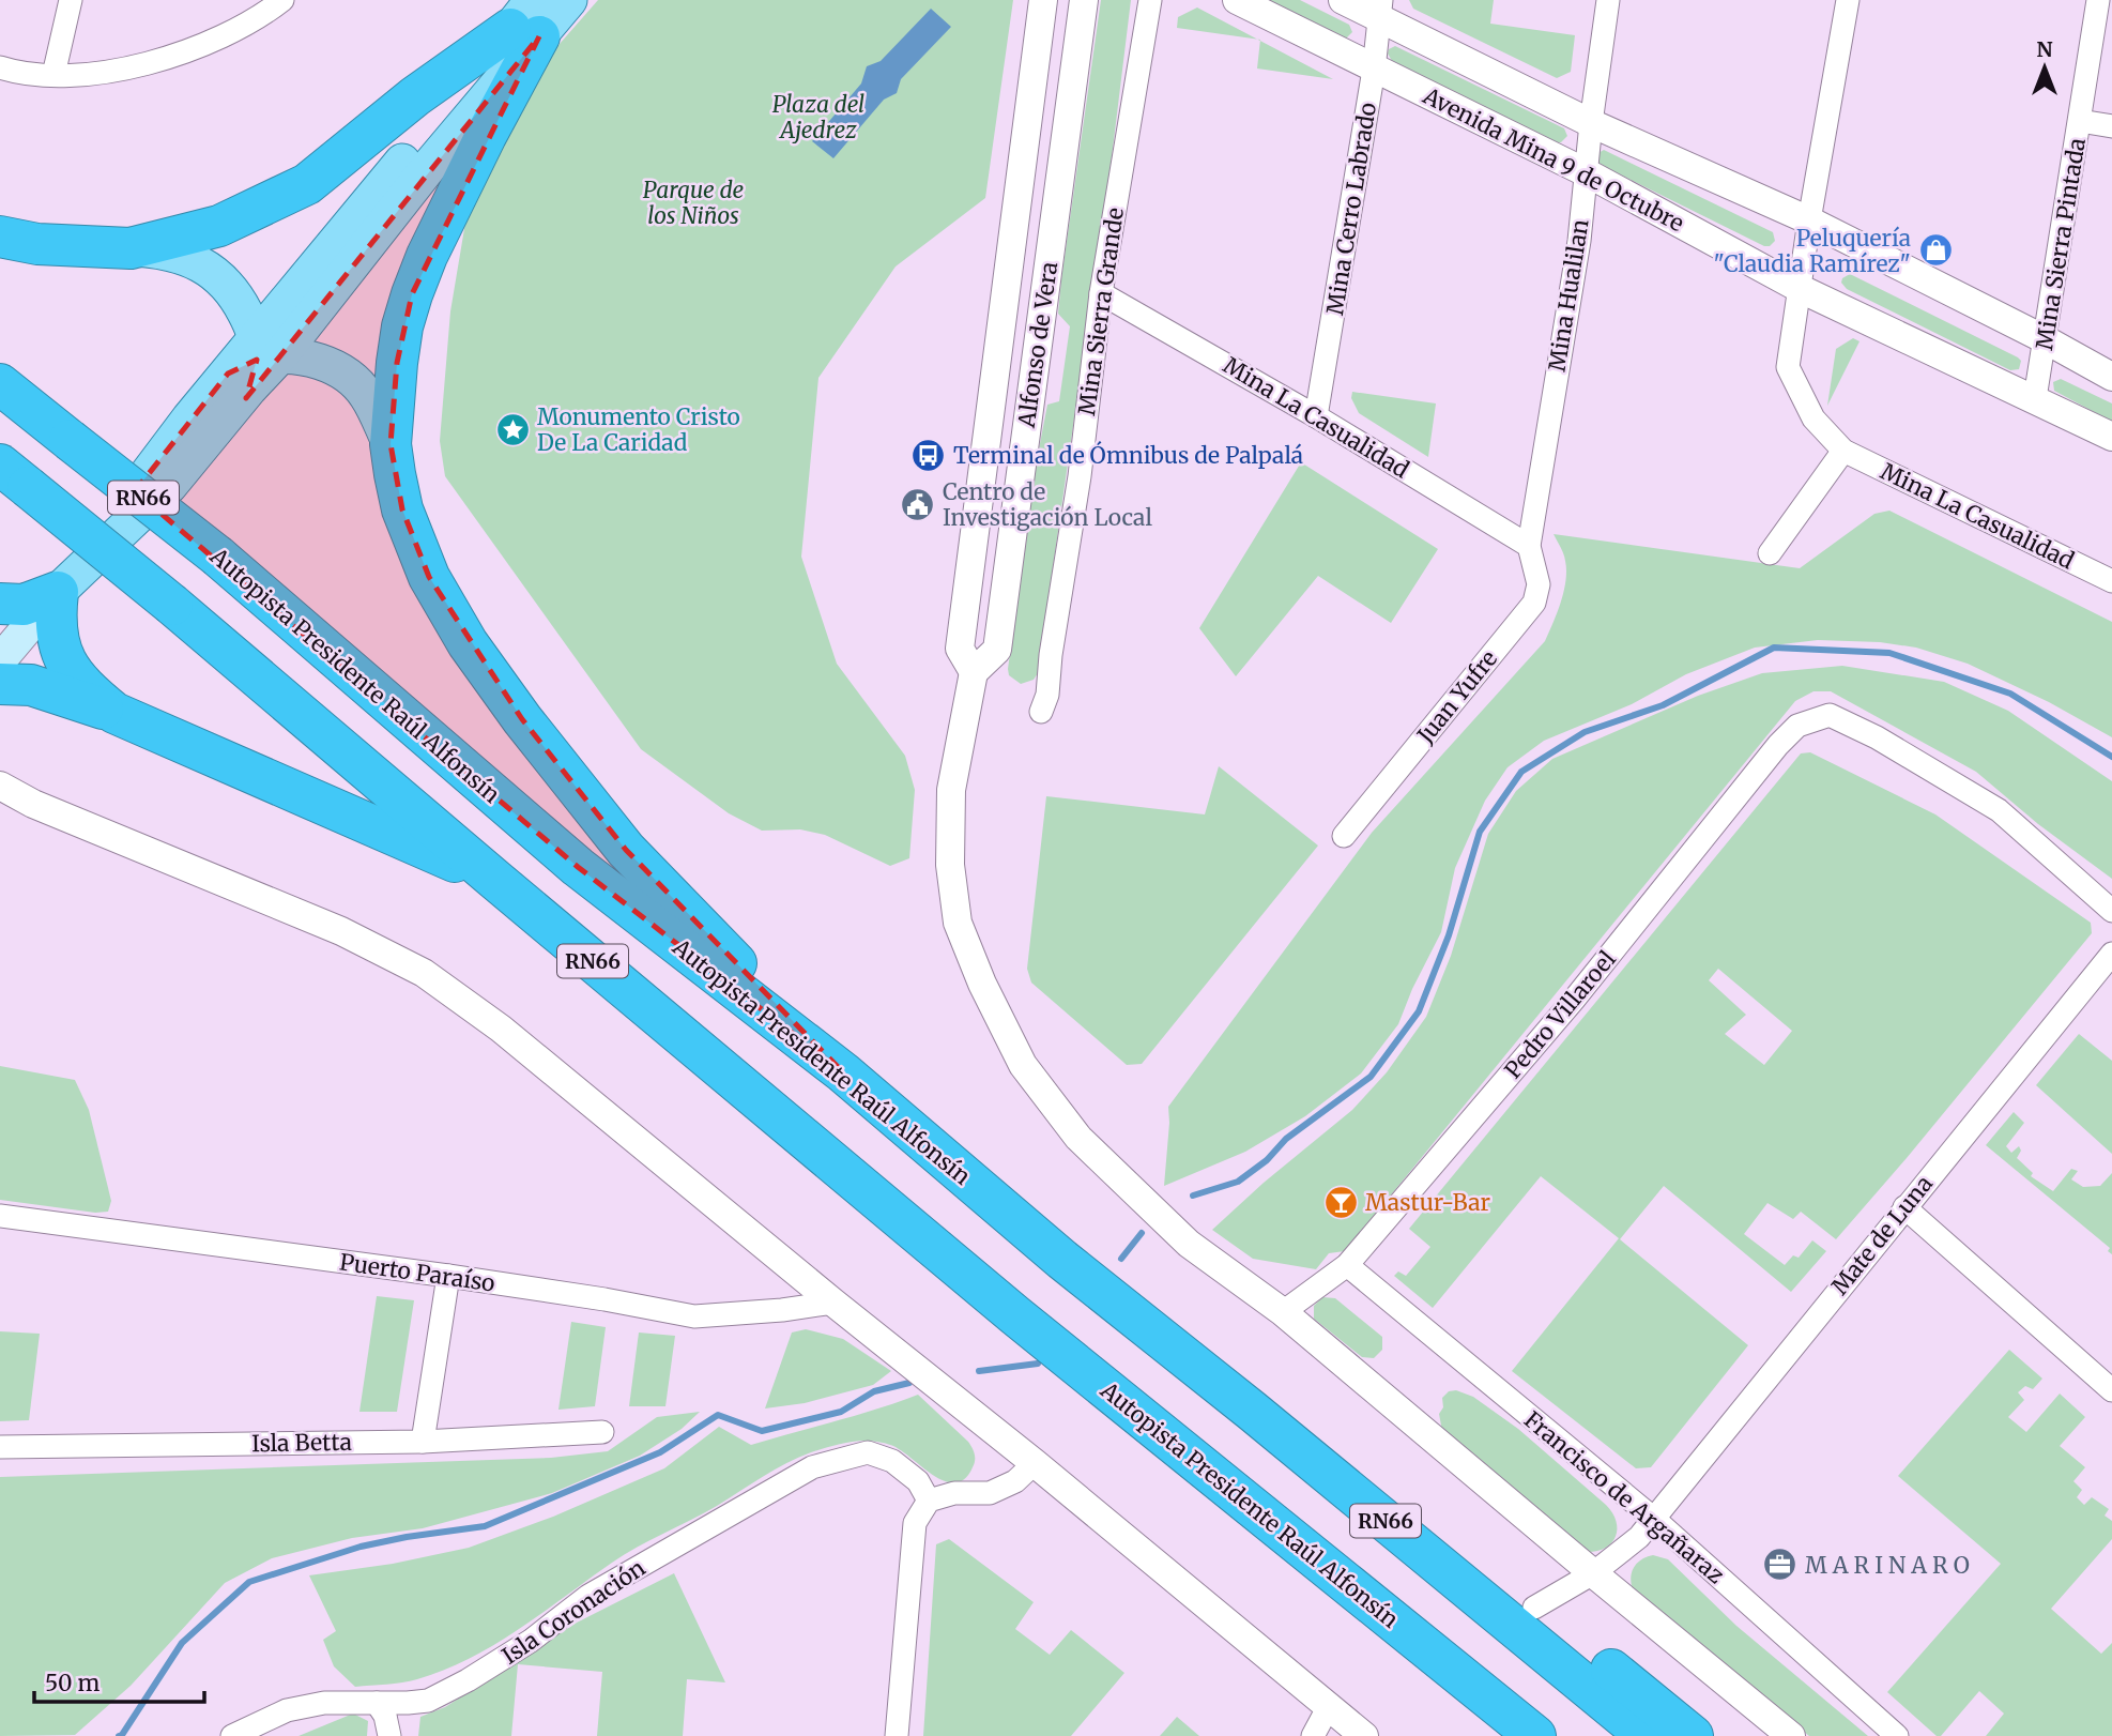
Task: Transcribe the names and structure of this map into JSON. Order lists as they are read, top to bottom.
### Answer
{
  "streets": {
    "highway": ["RN66", "Autopista Presidente Raúl Alfonsín"],
    "street": [
      "Avenida Mina 9 de Octubre",
      "Mina Cerro Labrado",
      "Mina Sierra Pintada",
      "Mina Hualilan",
      "Mina Sierra Grande",
      "Alfonso de Vera",
      "Mina La Casualidad",
      "Juan Yufre",
      "Pedro Villaroel",
      "Mate de Luna",
      "Puerto Paraíso",
      "Isla Betta",
      "Francisco de Argañaraz",
      "Isla Coronación"
    ]
  },
  "crossings": [
    ["Avenida Mina 9 de Octubre", "Mina Cerro Labrado"],
    ["Avenida Mina 9 de Octubre", "Mina Sierra Pintada"],
    ["Avenida Mina 9 de Octubre", "Mina Hualilan"],
    ["Mina Cerro Labrado", "Mina La Casualidad"],
    ["Mina Hualilan", "Mina La Casualidad"],
    ["Mina Hualilan", "Juan Yufre"],
    ["Mina Sierra Grande", "Mina La Casualidad"],
    ["Mina La Casualidad", "Juan Yufre"],
    ["Pedro Villaroel", "Francisco de Argañaraz"],
    ["Mate de Luna", "Francisco de Argañaraz"]
  ],
  "parks": ["Plaza del Ajedrez", "Parque de los Niños"],
  "places": {
    "shop": ["Peluquería \"Claudia Ramírez\""],
    "place": ["Monumento Cristo De La Caridad"],
    "bus stop": ["Terminal de Ómnibus de Palpalá"],
    "public building": ["Centro de Investigación Local"],
    "bar": ["Mastur-Bar"],
    "office": ["M A R I N A R O"]
  },
  "scale_bar": "50 m",
  "north": "top"
}
